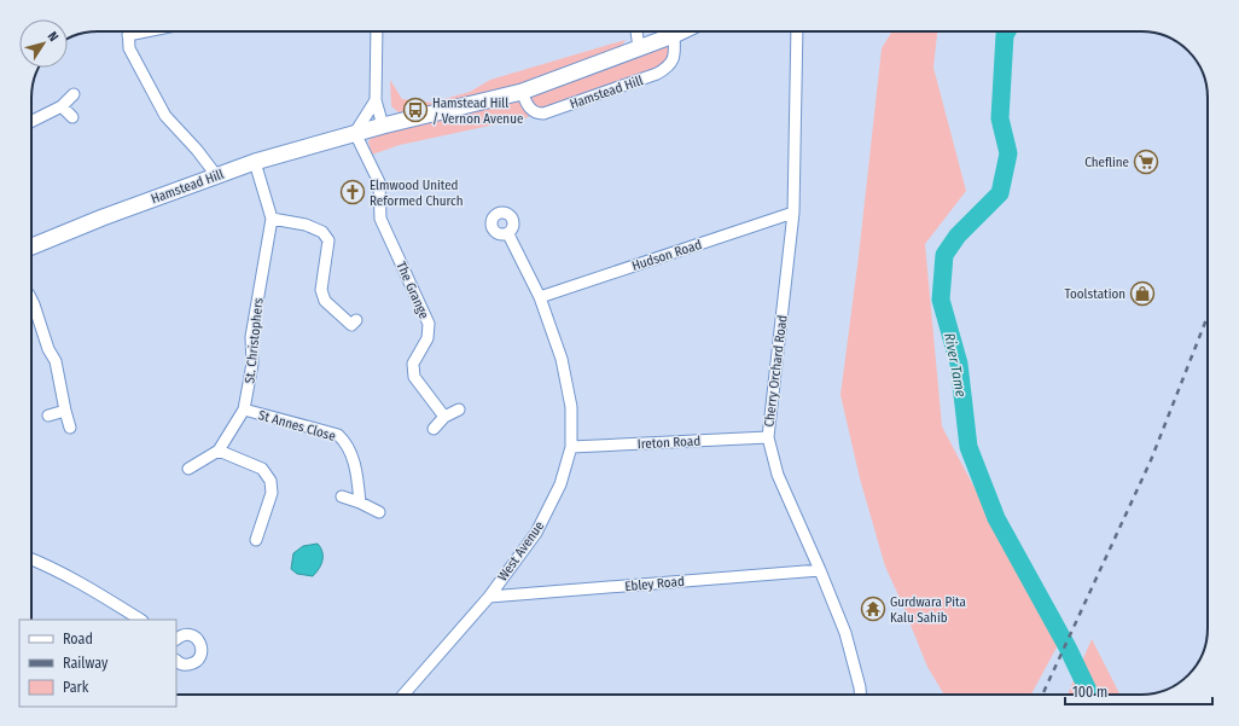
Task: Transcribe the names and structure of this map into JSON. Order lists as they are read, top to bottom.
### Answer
{
  "streets": {
    "main road": ["Hamstead Hill"],
    "street": [
      "Hudson Road",
      "The Grange",
      "St. Christophers",
      "Cherry Orchard Road",
      "St Annes Close",
      "Ireton Road",
      "West Avenue",
      "Ebley Road"
    ]
  },
  "crossings": [
    ["Hamstead Hill", "The Grange"],
    ["Hamstead Hill", "St. Christophers"],
    ["Hudson Road", "Cherry Orchard Road"],
    ["Hudson Road", "West Avenue"],
    ["St. Christophers", "St Annes Close"],
    ["Cherry Orchard Road", "Ireton Road"],
    ["Cherry Orchard Road", "Ebley Road"],
    ["Ireton Road", "West Avenue"],
    ["West Avenue", "Ebley Road"]
  ],
  "water": ["River Tame"],
  "places": {
    "bus stop": ["Hamstead Hill / Vernon Avenue"],
    "supermarket": ["Chefline"],
    "church": ["Elmwood United Reformed Church"],
    "shop": ["Toolstation"],
    "temple": ["Gurdwara Pita Kalu Sahib"]
  },
  "legend": ["Road", "Railway", "Park"],
  "scale_bar": "100 m",
  "north": "top right"
}
